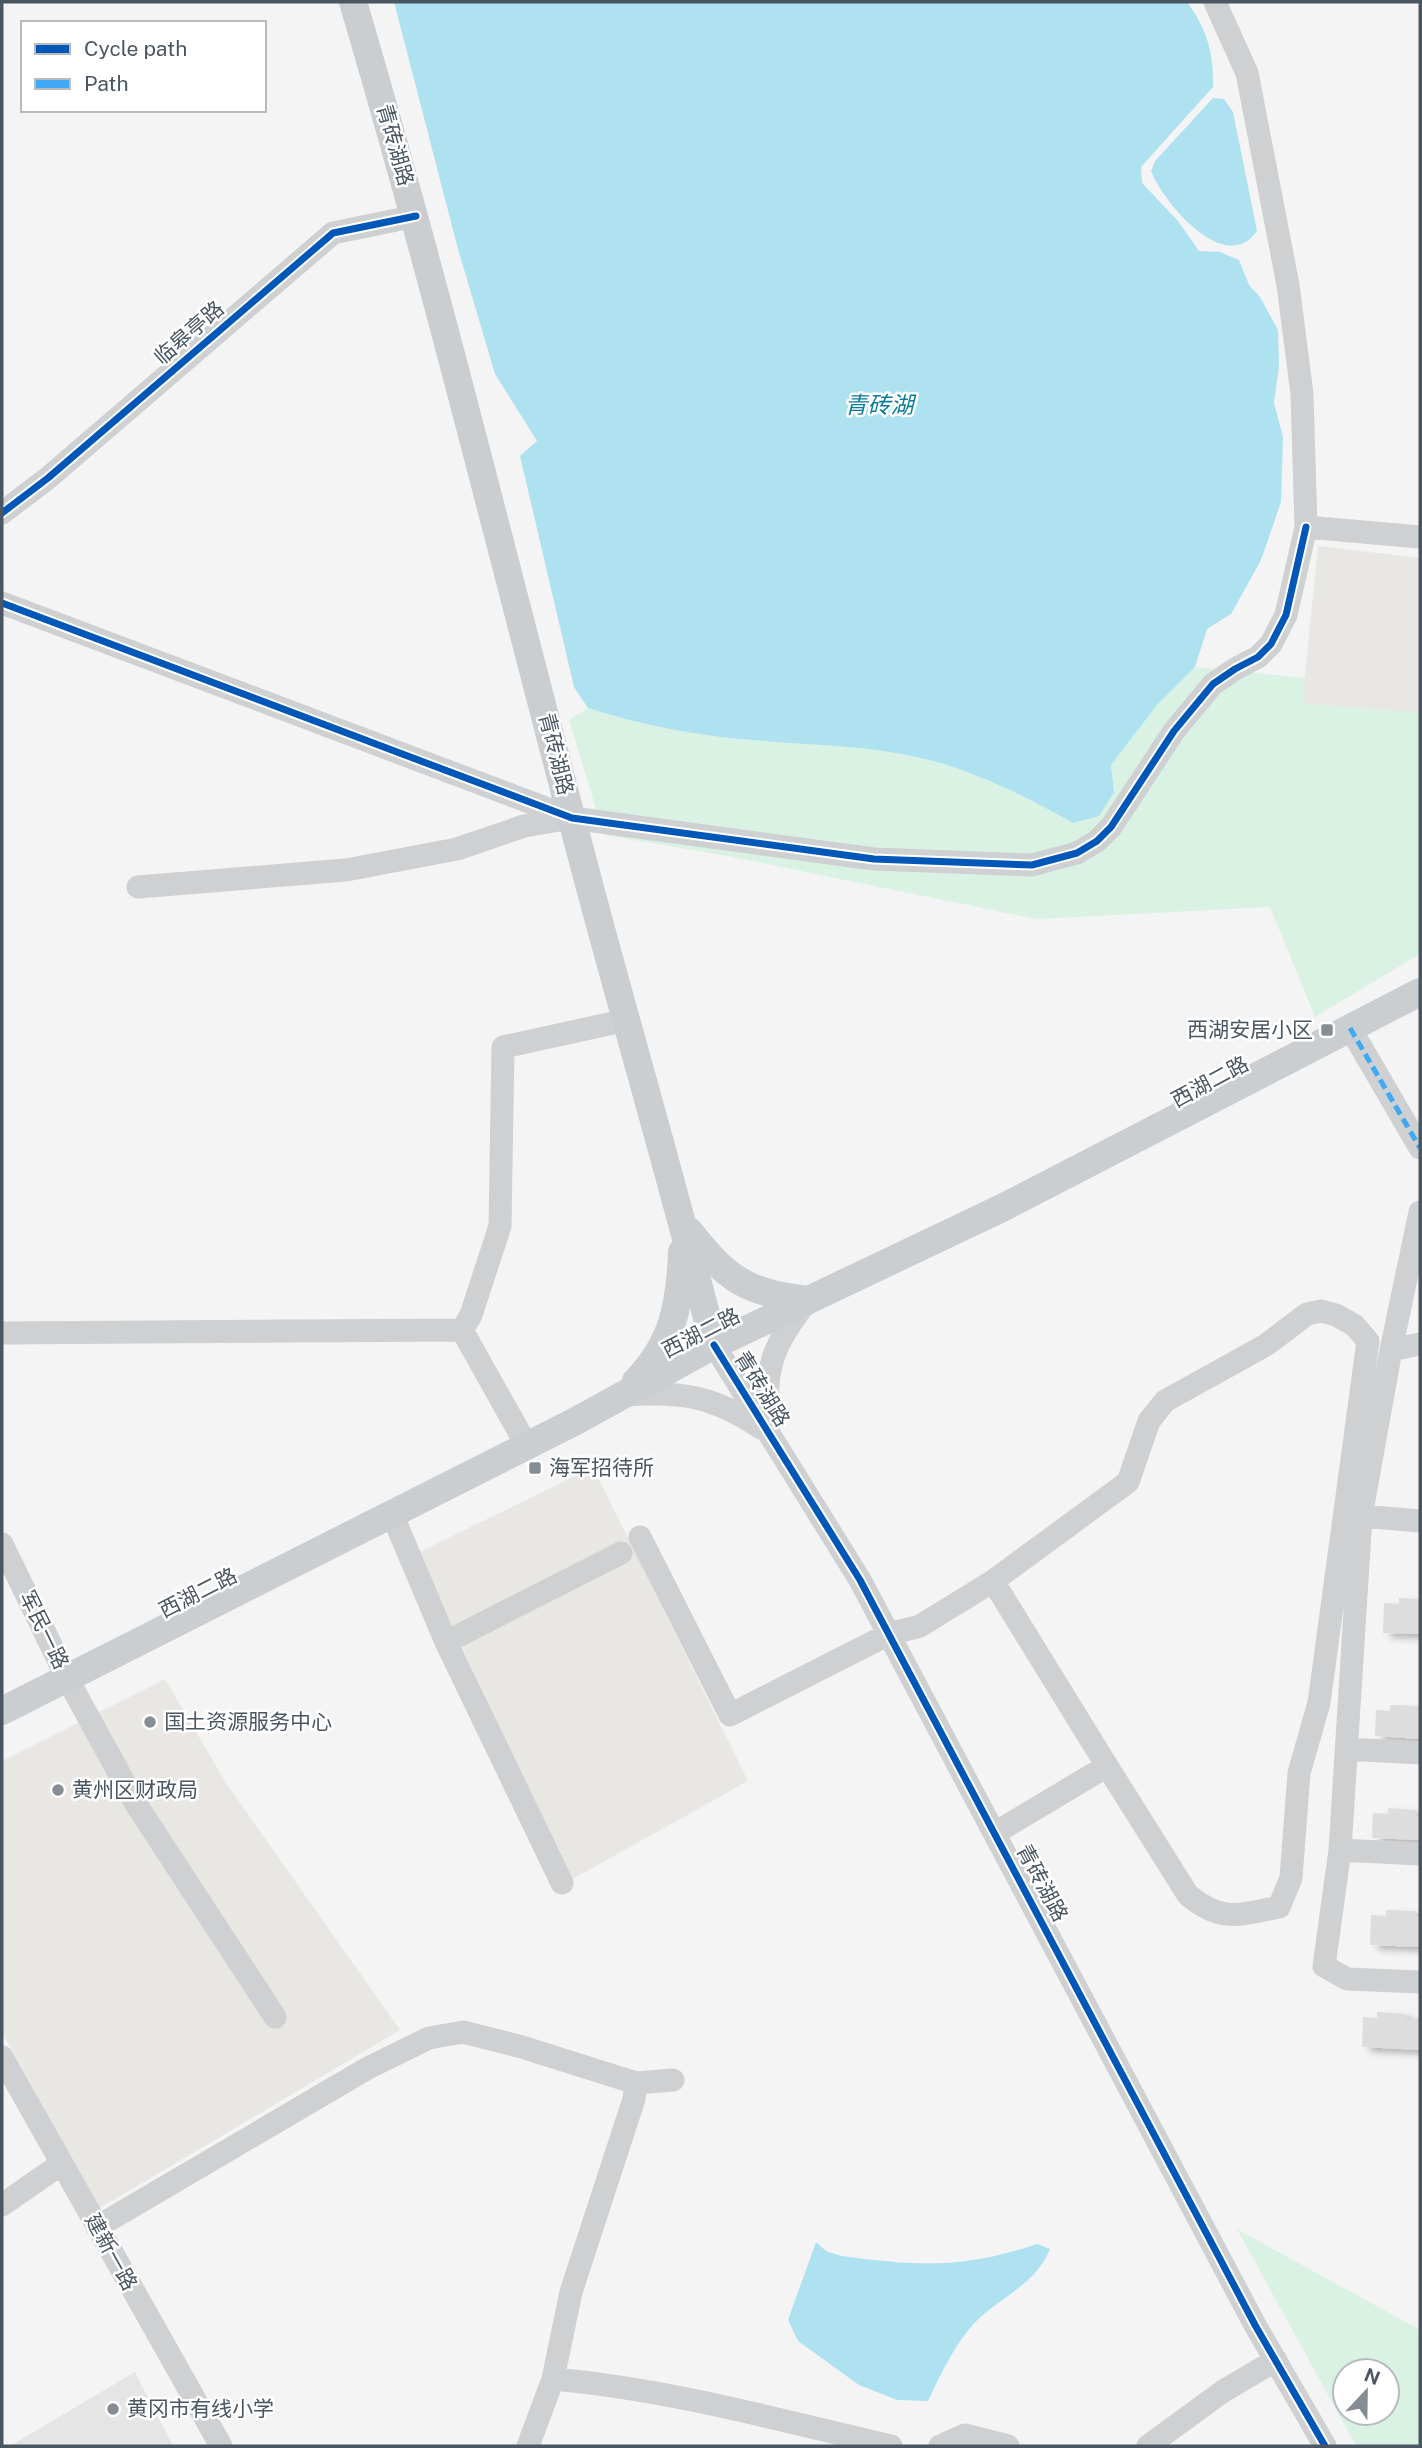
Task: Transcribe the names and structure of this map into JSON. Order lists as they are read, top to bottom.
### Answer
{
  "streets": {
    "main road": ["青砖湖路", "西湖二路"],
    "street": ["临皋亭路", "军民一路", "建新一路"]
  },
  "crossings": [
    ["青砖湖路", "临皋亭路"],
    ["青砖湖路", "西湖二路"],
    ["西湖二路", "军民一路"]
  ],
  "water": ["青砖湖"],
  "places": {
    "transit": ["西湖安居小区", "海军招待所"],
    "other": ["国土资源服务中心", "黄州区财政局", "黄冈市有线小学"]
  },
  "legend": ["Cycle path", "Path"],
  "north": "top"
}
